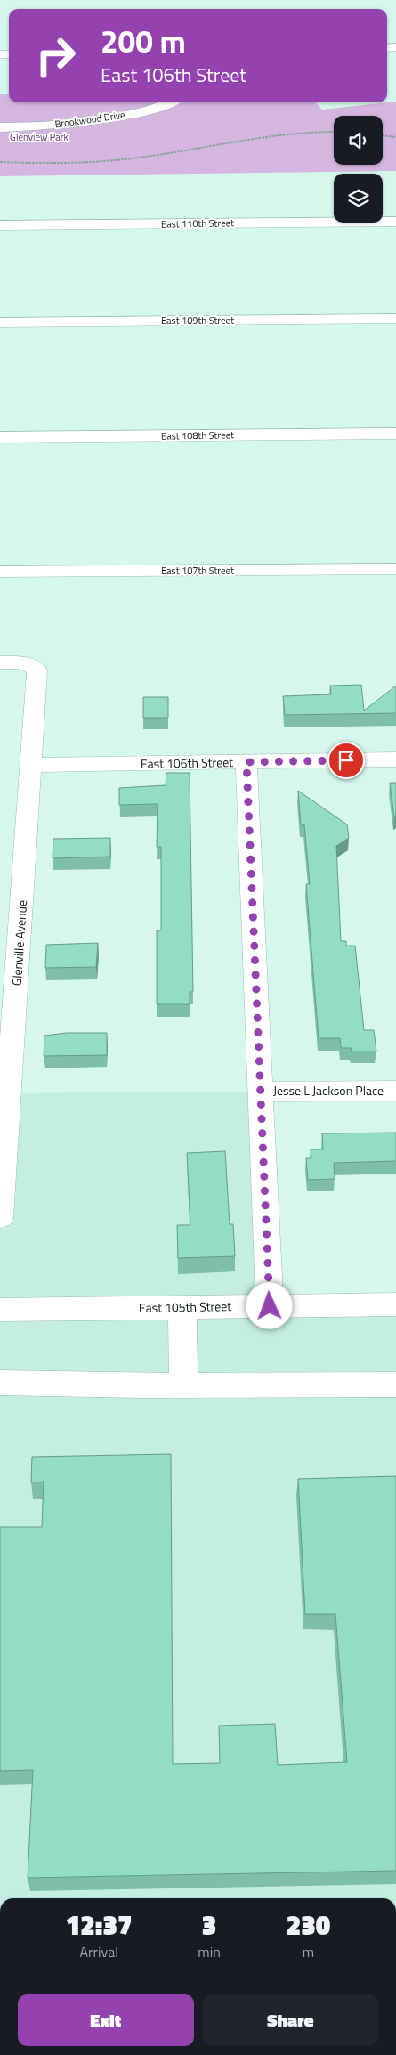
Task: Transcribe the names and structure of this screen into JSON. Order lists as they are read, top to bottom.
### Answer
{
  "streets": {
    "street": [
      "Brookwood Drive",
      "East 110th Street",
      "East 109th Street",
      "East 108th Street",
      "East 107th Street",
      "East 106th Street",
      "Glenville Avenue",
      "Jesse L Jackson Place",
      "East 105th Street"
    ]
  },
  "crossings": [
    ["East 106th Street", "Glenville Avenue"]
  ],
  "parks": ["Glenview Park"],
  "page": {
    "turn": ["200 m", "East 106th Street"],
    "eta": [
      "12:37",
      "Arrival",
      "3",
      "min",
      "230",
      "m"
    ],
    "buttons": ["Exit", "Share"]
  }
}
